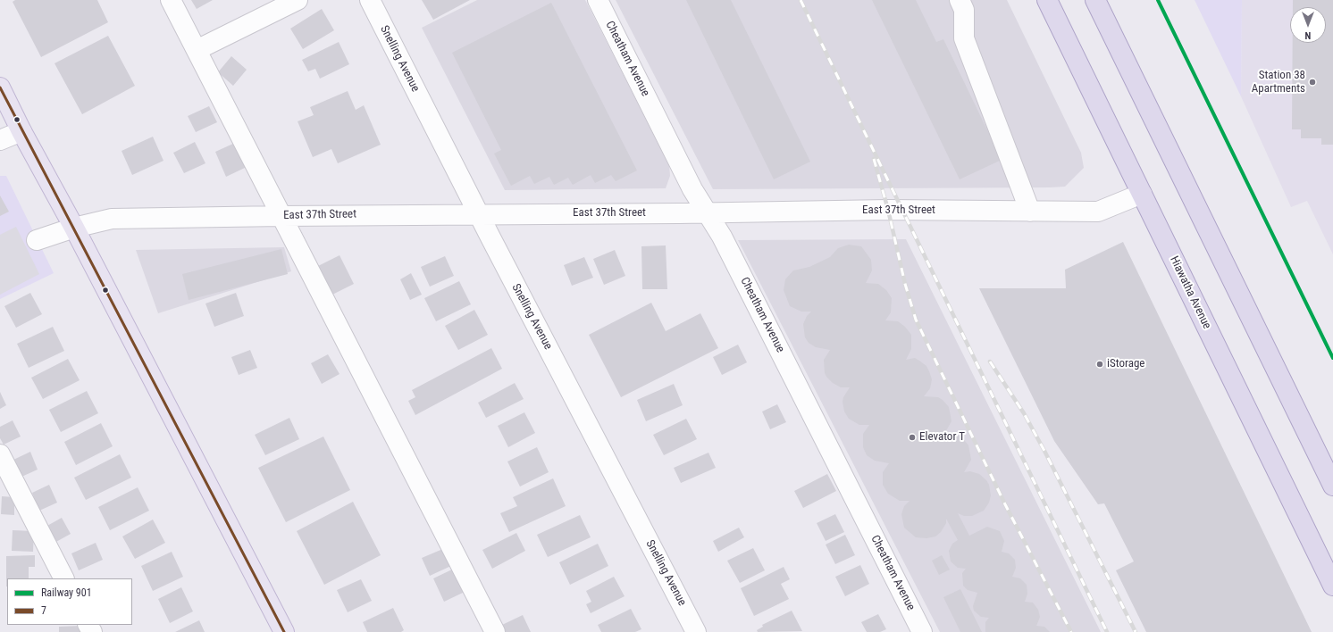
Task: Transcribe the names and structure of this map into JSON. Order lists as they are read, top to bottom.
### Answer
{
  "streets": {
    "highway": ["Hiawatha Avenue"],
    "street": ["Snelling Avenue", "Cheatham Avenue", "East 37th Street"]
  },
  "crossings": [
    ["Snelling Avenue", "East 37th Street"],
    ["Cheatham Avenue", "East 37th Street"],
    ["East 37th Street", "Hiawatha Avenue"]
  ],
  "places": ["Station 38 Apartments", "iStorage", "Elevator T"],
  "lines": ["rail line 901", "transit line 7"],
  "legend": ["Railway 901", "7"],
  "north": "bottom"
}
